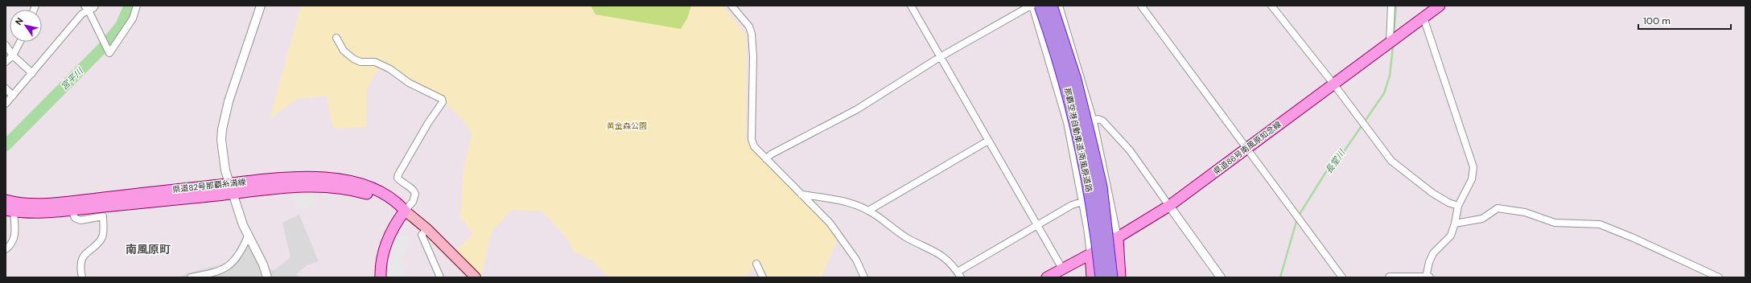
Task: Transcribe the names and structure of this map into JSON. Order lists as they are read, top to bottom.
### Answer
{
  "streets": {
    "highway": ["那覇空港自動車道;南風原道路"],
    "main road": ["県道86号南風原知念線", "県道82号那覇糸満線"]
  },
  "districts": ["南風原町"],
  "water": ["宮平川", "長堂川"],
  "parks": ["黄金森公園"],
  "scale_bar": "100 m",
  "north": "top left"
}
